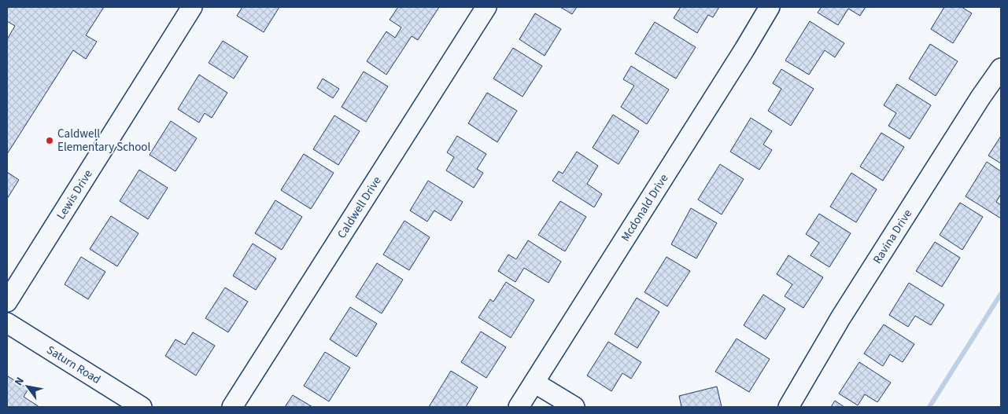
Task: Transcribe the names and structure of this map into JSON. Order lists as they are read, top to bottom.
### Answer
{
  "streets": {
    "street": [
      "Lewis Drive",
      "Caldwell Drive",
      "Mcdonald Drive",
      "Ravina Drive",
      "Saturn Road"
    ]
  },
  "places": ["Caldwell Elementary School"],
  "north": "top left"
}
